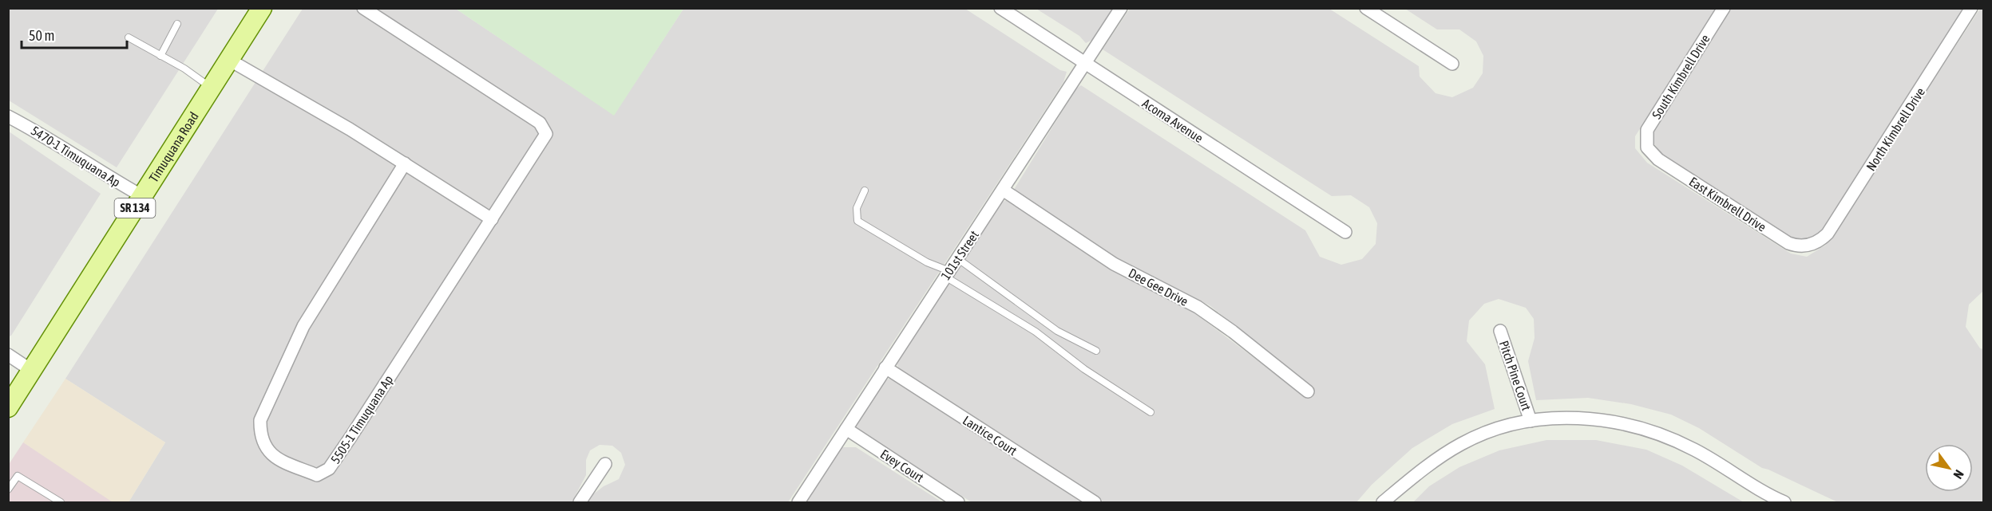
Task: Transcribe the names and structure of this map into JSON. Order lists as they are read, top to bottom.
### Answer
{
  "streets": {
    "main road": ["Timuquana Road", "SR 134"],
    "street": [
      "South Kimbrell Drive",
      "Acoma Avenue",
      "North Kimbrell Drive",
      "5470-1 Timuquana Ap",
      "East Kimbrell Drive",
      "101st Street",
      "Dee Gee Drive",
      "Pitch Pine Court",
      "5505-1 Timuquana Ap",
      "Lantice Court",
      "Evey Court"
    ]
  },
  "crossings": [
    ["South Kimbrell Drive", "East Kimbrell Drive"],
    ["Acoma Avenue", "101st Street"],
    ["North Kimbrell Drive", "East Kimbrell Drive"],
    ["Timuquana Road", "5470-1 Timuquana Ap"],
    ["101st Street", "Dee Gee Drive"],
    ["101st Street", "Lantice Court"],
    ["101st Street", "Evey Court"]
  ],
  "scale_bar": "50 m",
  "north": "bottom right"
}
